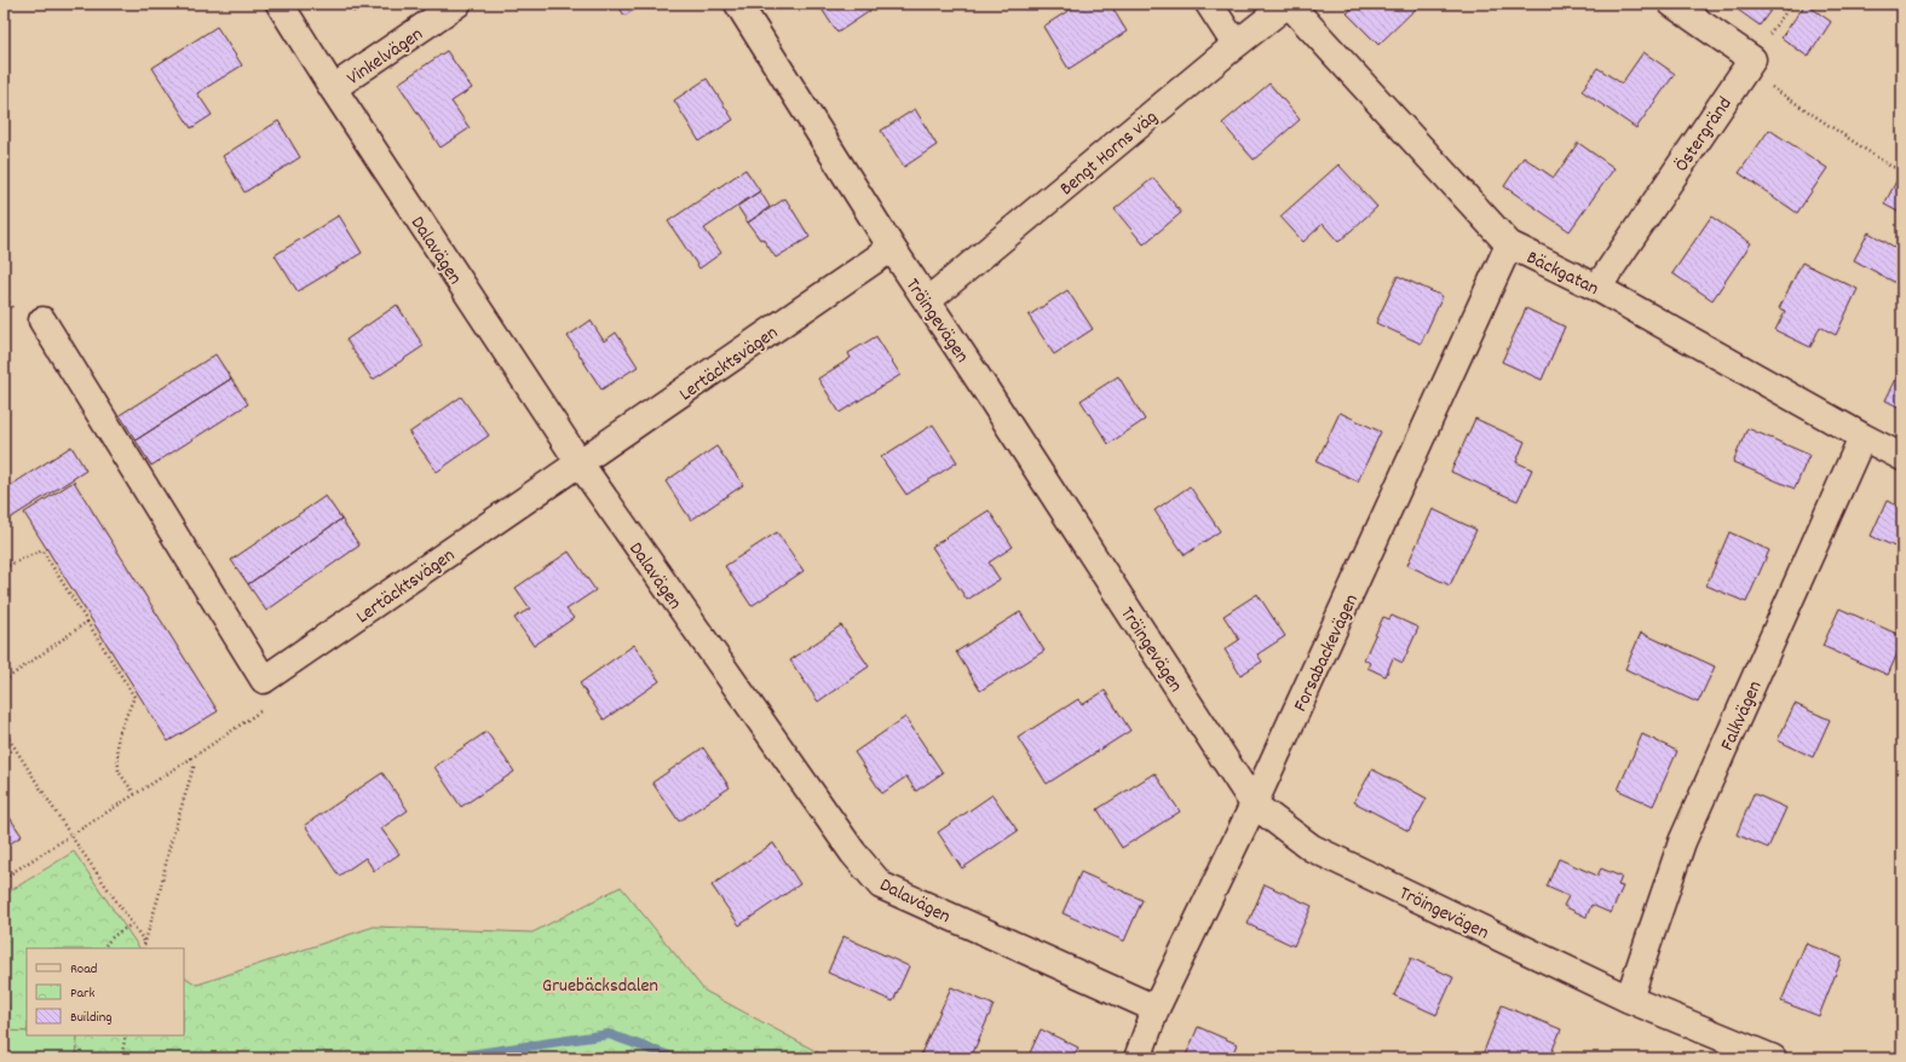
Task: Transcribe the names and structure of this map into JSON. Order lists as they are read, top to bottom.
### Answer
{
  "streets": {
    "street": [
      "Vinkelvägen",
      "Östergränd",
      "Bengt Horns väg",
      "Dalavägen",
      "Bäckgatan",
      "Tröingevägen",
      "Lertäcktsvägen",
      "Forsabackevägen",
      "Falkvägen"
    ]
  },
  "crossings": [
    ["Vinkelvägen", "Dalavägen"],
    ["Östergränd", "Bäckgatan"],
    ["Bengt Horns väg", "Bäckgatan"],
    ["Bengt Horns väg", "Tröingevägen"],
    ["Dalavägen", "Lertäcktsvägen"],
    ["Dalavägen", "Forsabackevägen"],
    ["Bäckgatan", "Forsabackevägen"],
    ["Bäckgatan", "Falkvägen"],
    ["Tröingevägen", "Lertäcktsvägen"],
    ["Tröingevägen", "Forsabackevägen"],
    ["Tröingevägen", "Falkvägen"]
  ],
  "parks": ["Gruebäcksdalen"],
  "legend": ["Road", "Park", "Building"]
}
